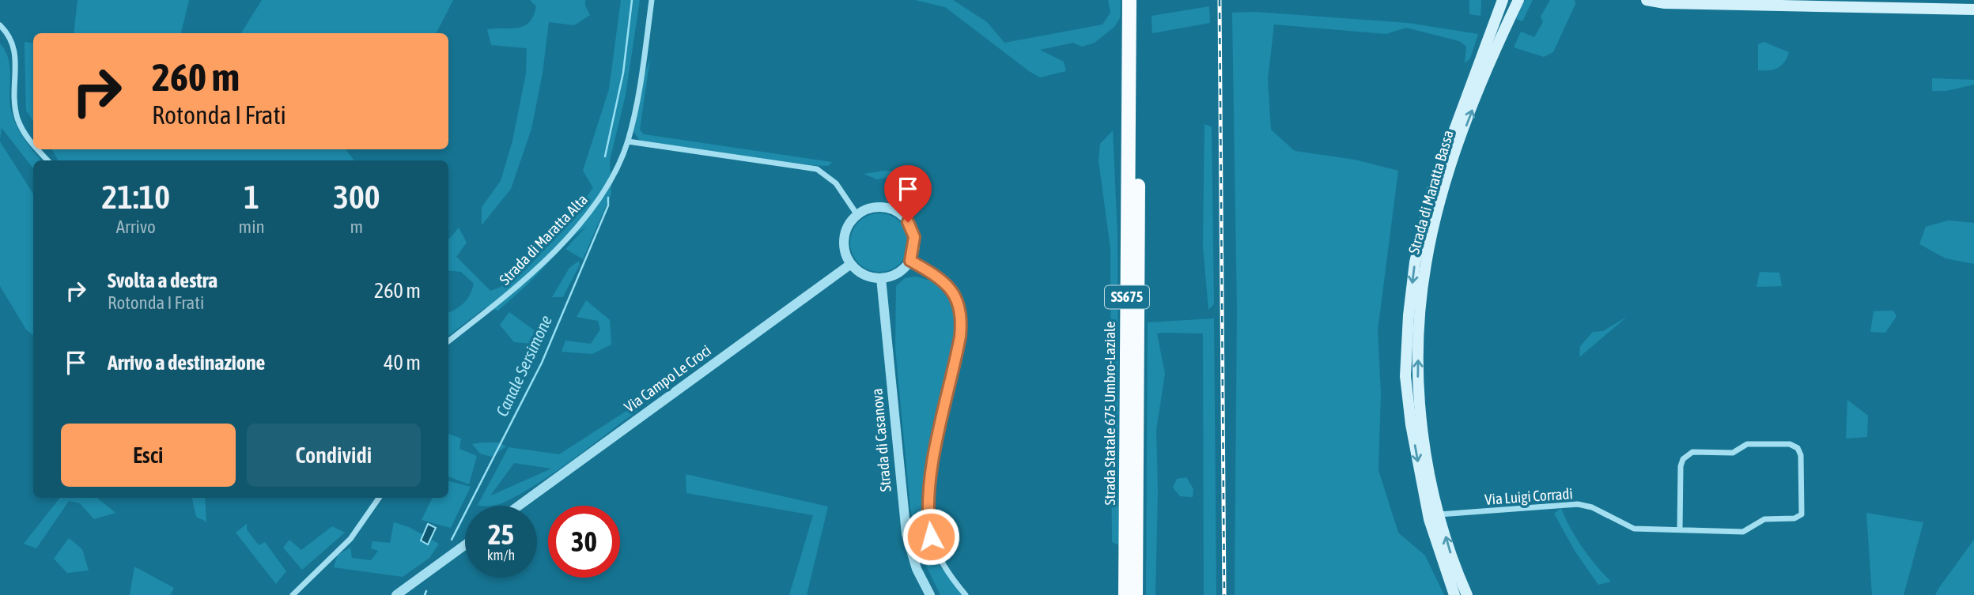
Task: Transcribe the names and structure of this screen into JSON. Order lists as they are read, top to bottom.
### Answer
{
  "streets": {
    "highway": ["SS675", "Strada Statale 675 Umbro-Laziale"],
    "main road": ["Strada di Maratta Bassa"],
    "street": [
      "Strada di Maratta Alta",
      "Via Campo Le Croci",
      "Strada di Casanova",
      "Via Luigi Corradi"
    ]
  },
  "crossings": [
    ["Strada di Maratta Bassa", "Via Luigi Corradi"],
    ["Via Campo Le Croci", "Strada di Casanova"]
  ],
  "water": ["Canale Sersimone"],
  "page": {
    "turn": ["260 m", "Rotonda I Frati"],
    "eta": [
      "21:10",
      "Arrivo",
      "1",
      "min",
      "300",
      "m"
    ],
    "list": [
      {
        "name": "Svolta a destra",
        "note": "Rotonda I Frati",
        "value": "260 m"
      },
      {
        "name": "Arrivo a destinazione",
        "value": "40 m"
      }
    ],
    "buttons": ["Esci", "Condividi"],
    "speed": "25 km/h",
    "limit": "30"
  }
}
